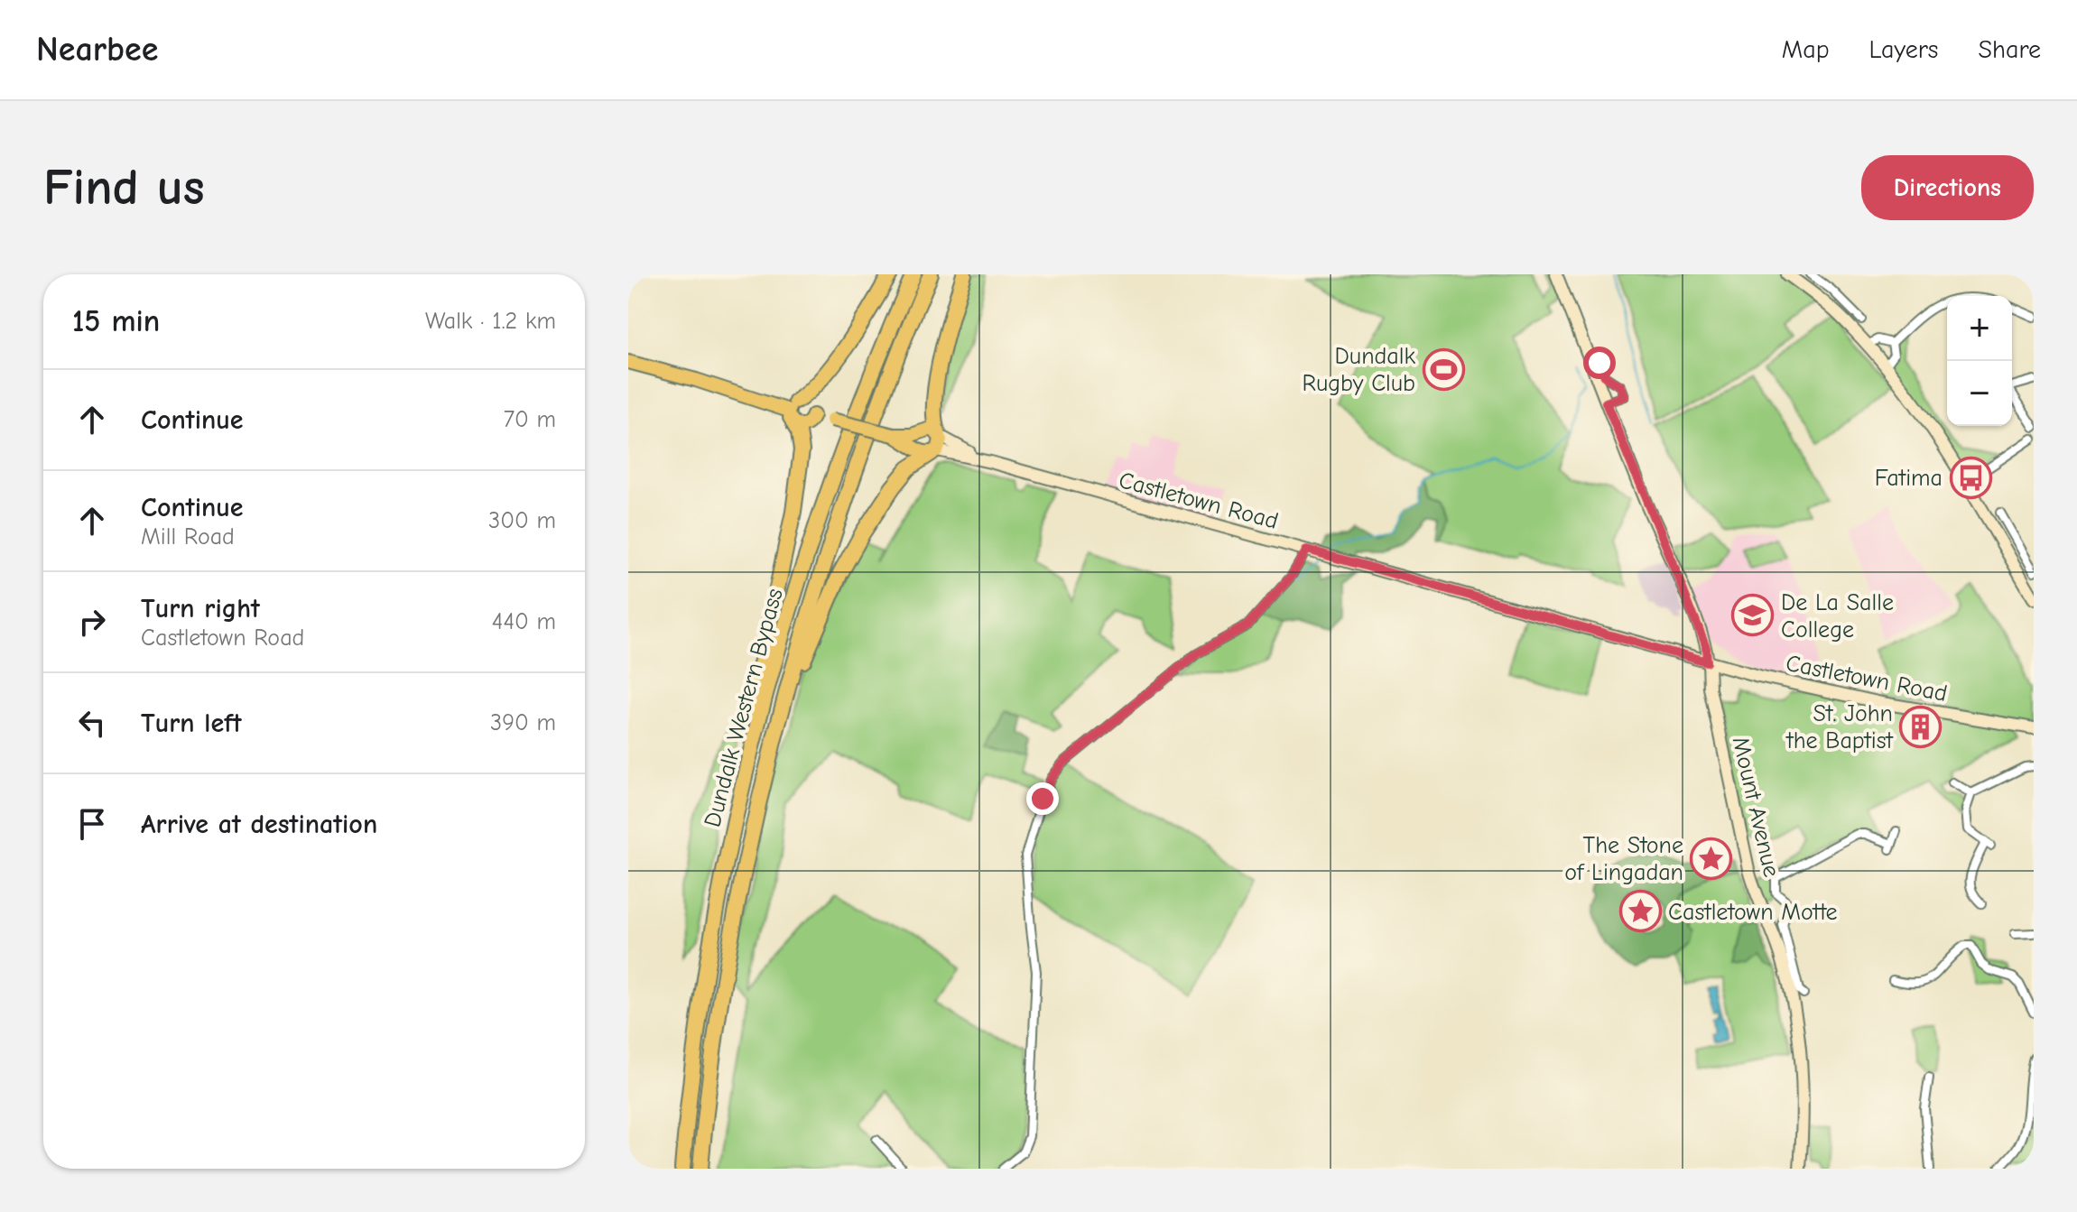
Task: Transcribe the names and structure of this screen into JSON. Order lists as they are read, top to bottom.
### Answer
{
  "streets": {
    "highway": ["Dundalk Western Bypass"],
    "street": ["Castletown Road", "Mount Avenue"]
  },
  "crossings": [
    ["Castletown Road", "Mount Avenue"]
  ],
  "places": {
    "sports": ["Dundalk Rugby Club"],
    "bus stop": ["Fatima"],
    "school or university": ["De La Salle College"],
    "building": ["St. John the Baptist"],
    "place": ["The Stone of Lingadan", "Castletown Motte"]
  },
  "page": {
    "header": "Nearbee",
    "nav": ["Map", "Layers", "Share"],
    "buttons": "Directions",
    "title": "Find us",
    "heading": ["15 min", "Walk · 1.2 km"],
    "map_buttons": ["+", "−"],
    "list": [
      ["Continue", "70 m"],
      ["Continue", "Mill Road", "300 m"],
      ["Turn right", "Castletown Road", "440 m"],
      ["Turn left", "390 m"],
      "Arrive at destination"
    ]
  }
}
